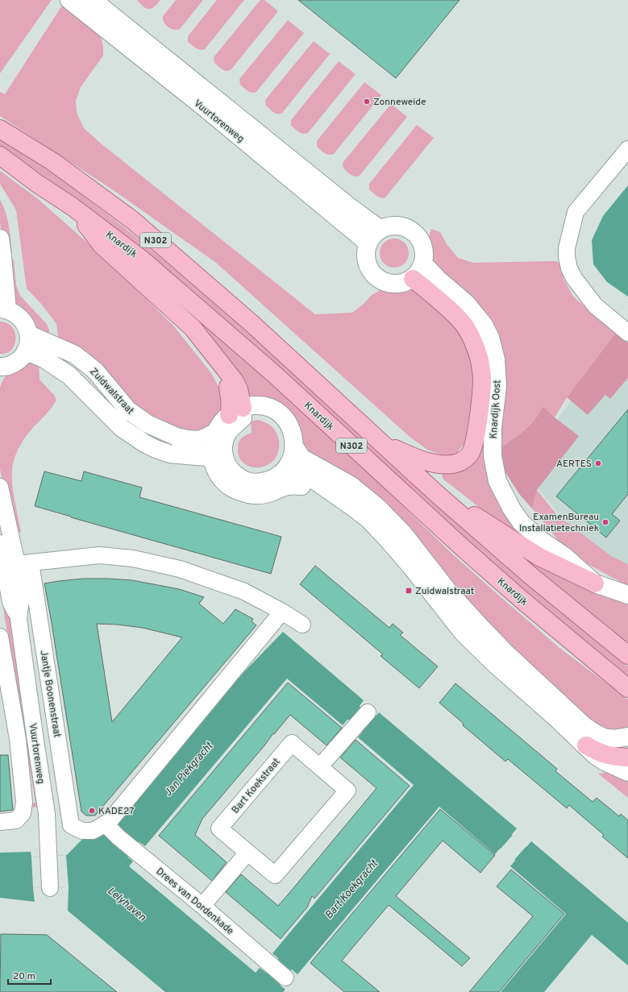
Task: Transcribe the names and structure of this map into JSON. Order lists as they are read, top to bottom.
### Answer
{
  "streets": {
    "main road": ["N302", "Knardijk"],
    "street": [
      "Vuurtorenweg",
      "Zuidwalstraat",
      "Knardijk Oost",
      "Jantje Boonenstraat",
      "Bart Koekstraat",
      "Drees van Dordenkade"
    ]
  },
  "crossings": [
    ["Vuurtorenweg", "Knardijk Oost"],
    ["Vuurtorenweg", "Jantje Boonenstraat"],
    ["N302", "Knardijk"],
    ["N302", "Knardijk Oost"],
    ["Jantje Boonenstraat", "Drees van Dordenkade"]
  ],
  "water": ["Jan Piekgracht", "Bart Koekgracht", "Lelyhaven"],
  "places": {
    "other": [
      "Zonneweide",
      "AERTES",
      "ExamenBureau Installatietechniek",
      "KADE27"
    ],
    "transit": ["Zuidwalstraat"]
  },
  "scale_bar": "20 m"
}
